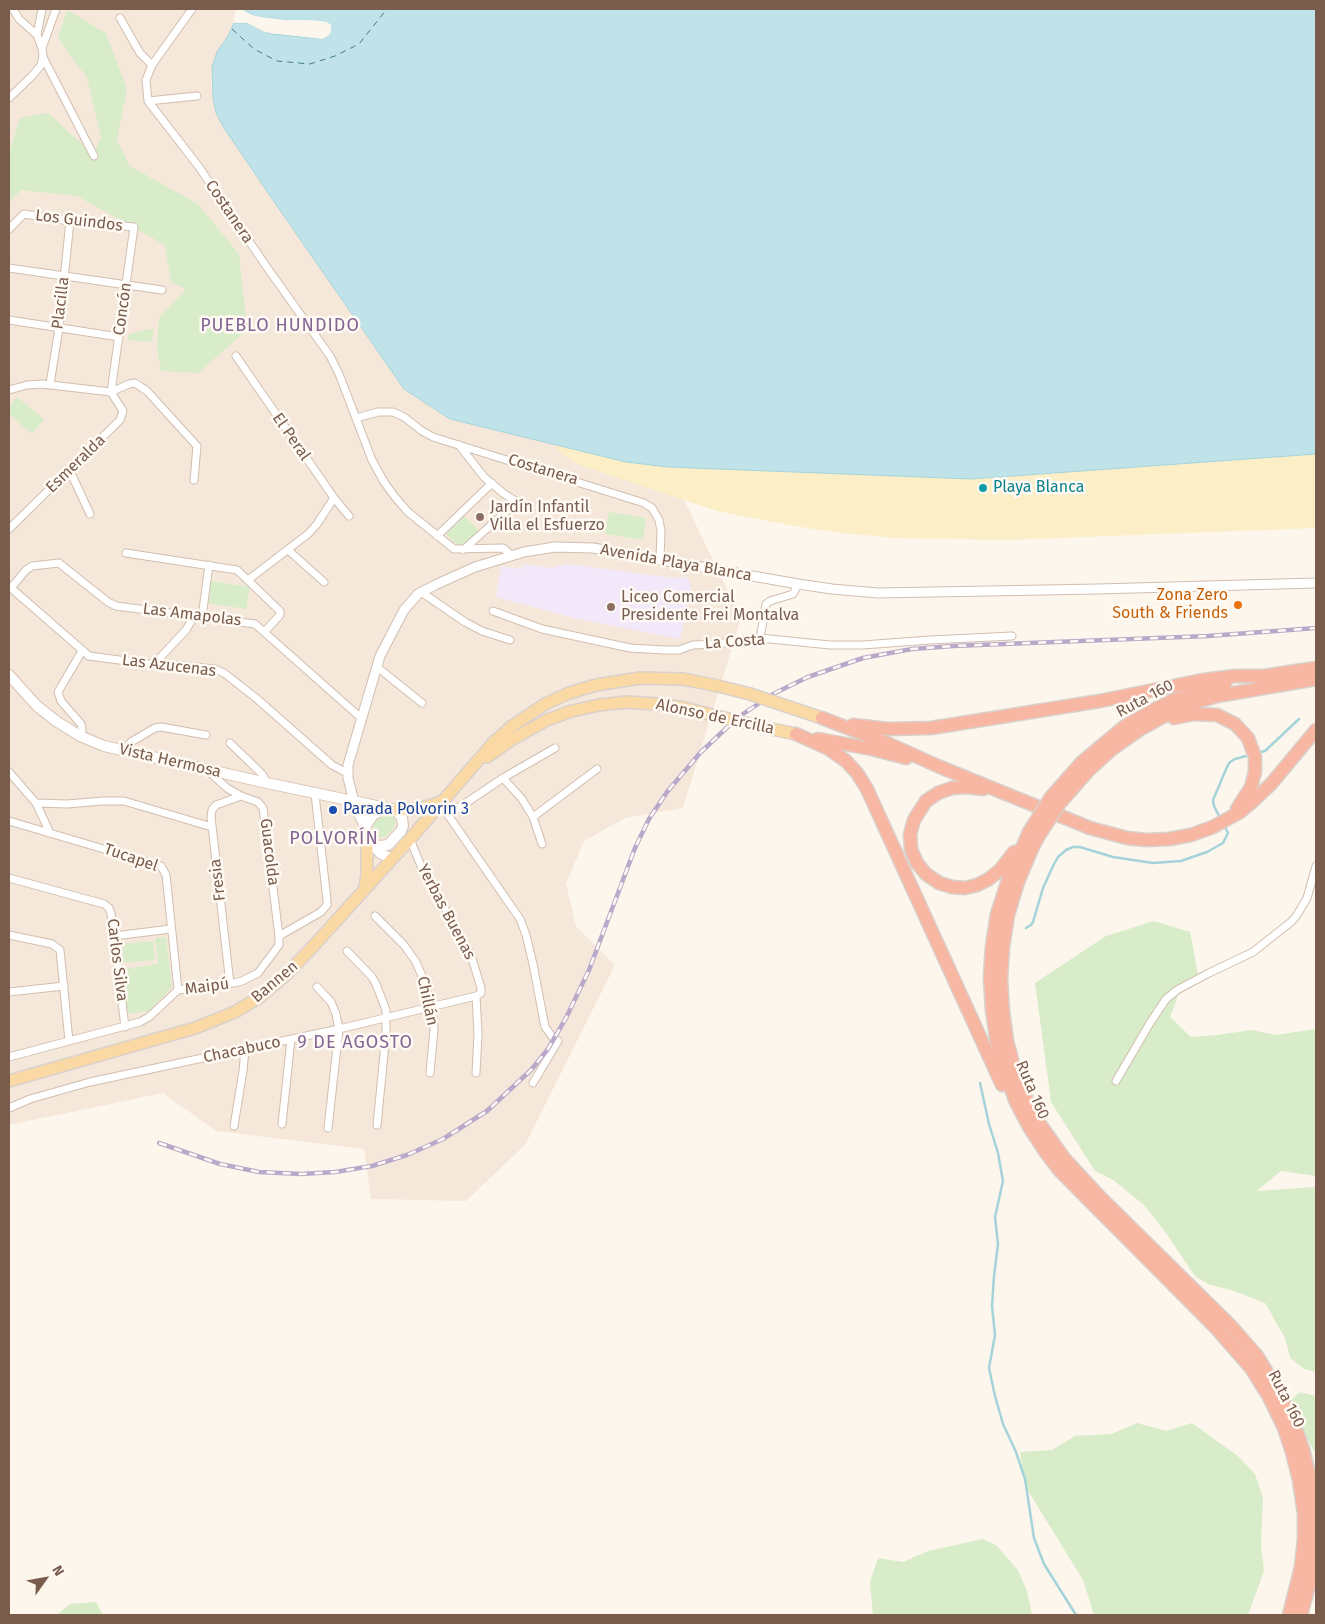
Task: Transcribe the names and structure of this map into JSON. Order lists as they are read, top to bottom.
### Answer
{
  "streets": {
    "highway": ["Ruta 160"],
    "main road": ["Alonso de Ercilla", "Vista Hermosa", "Bannen"],
    "street": [
      "Costanera",
      "Los Guindos",
      "Placilla",
      "Concón",
      "El Peral",
      "Esmeralda",
      "Avenida Playa Blanca",
      "Las Amapolas",
      "La Costa",
      "Las Azucenas",
      "Guacolda",
      "Tucapel",
      "Fresia",
      "Yerbas Buenas",
      "Carlos Silva",
      "Maipú",
      "Chillán",
      "Chacabuco"
    ]
  },
  "crossings": [
    ["Costanera", "Avenida Playa Blanca"],
    ["Los Guindos", "Placilla"],
    ["Los Guindos", "Concón"],
    ["Concón", "Esmeralda"],
    ["Avenida Playa Blanca", "Las Amapolas"],
    ["Avenida Playa Blanca", "Las Azucenas"],
    ["Avenida Playa Blanca", "Vista Hermosa"],
    ["Las Amapolas", "Las Azucenas"],
    ["Alonso de Ercilla", "Bannen"],
    ["Vista Hermosa", "Guacolda"],
    ["Guacolda", "Fresia"],
    ["Guacolda", "Maipú"],
    ["Tucapel", "Maipú"],
    ["Fresia", "Maipú"],
    ["Yerbas Buenas", "Bannen"],
    ["Yerbas Buenas", "Chacabuco"],
    ["Carlos Silva", "Maipú"],
    ["Chillán", "Chacabuco"]
  ],
  "districts": ["PUEBLO HUNDIDO", "POLVORÍN", "9 DE AGOSTO"],
  "places": [
    "Playa Blanca",
    "Jardín Infantil Villa el Esfuerzo",
    "Zona Zero South & Friends",
    "Liceo Comercial Presidente Frei Montalva",
    "Parada Polvorin 3"
  ],
  "north": "top right"
}
